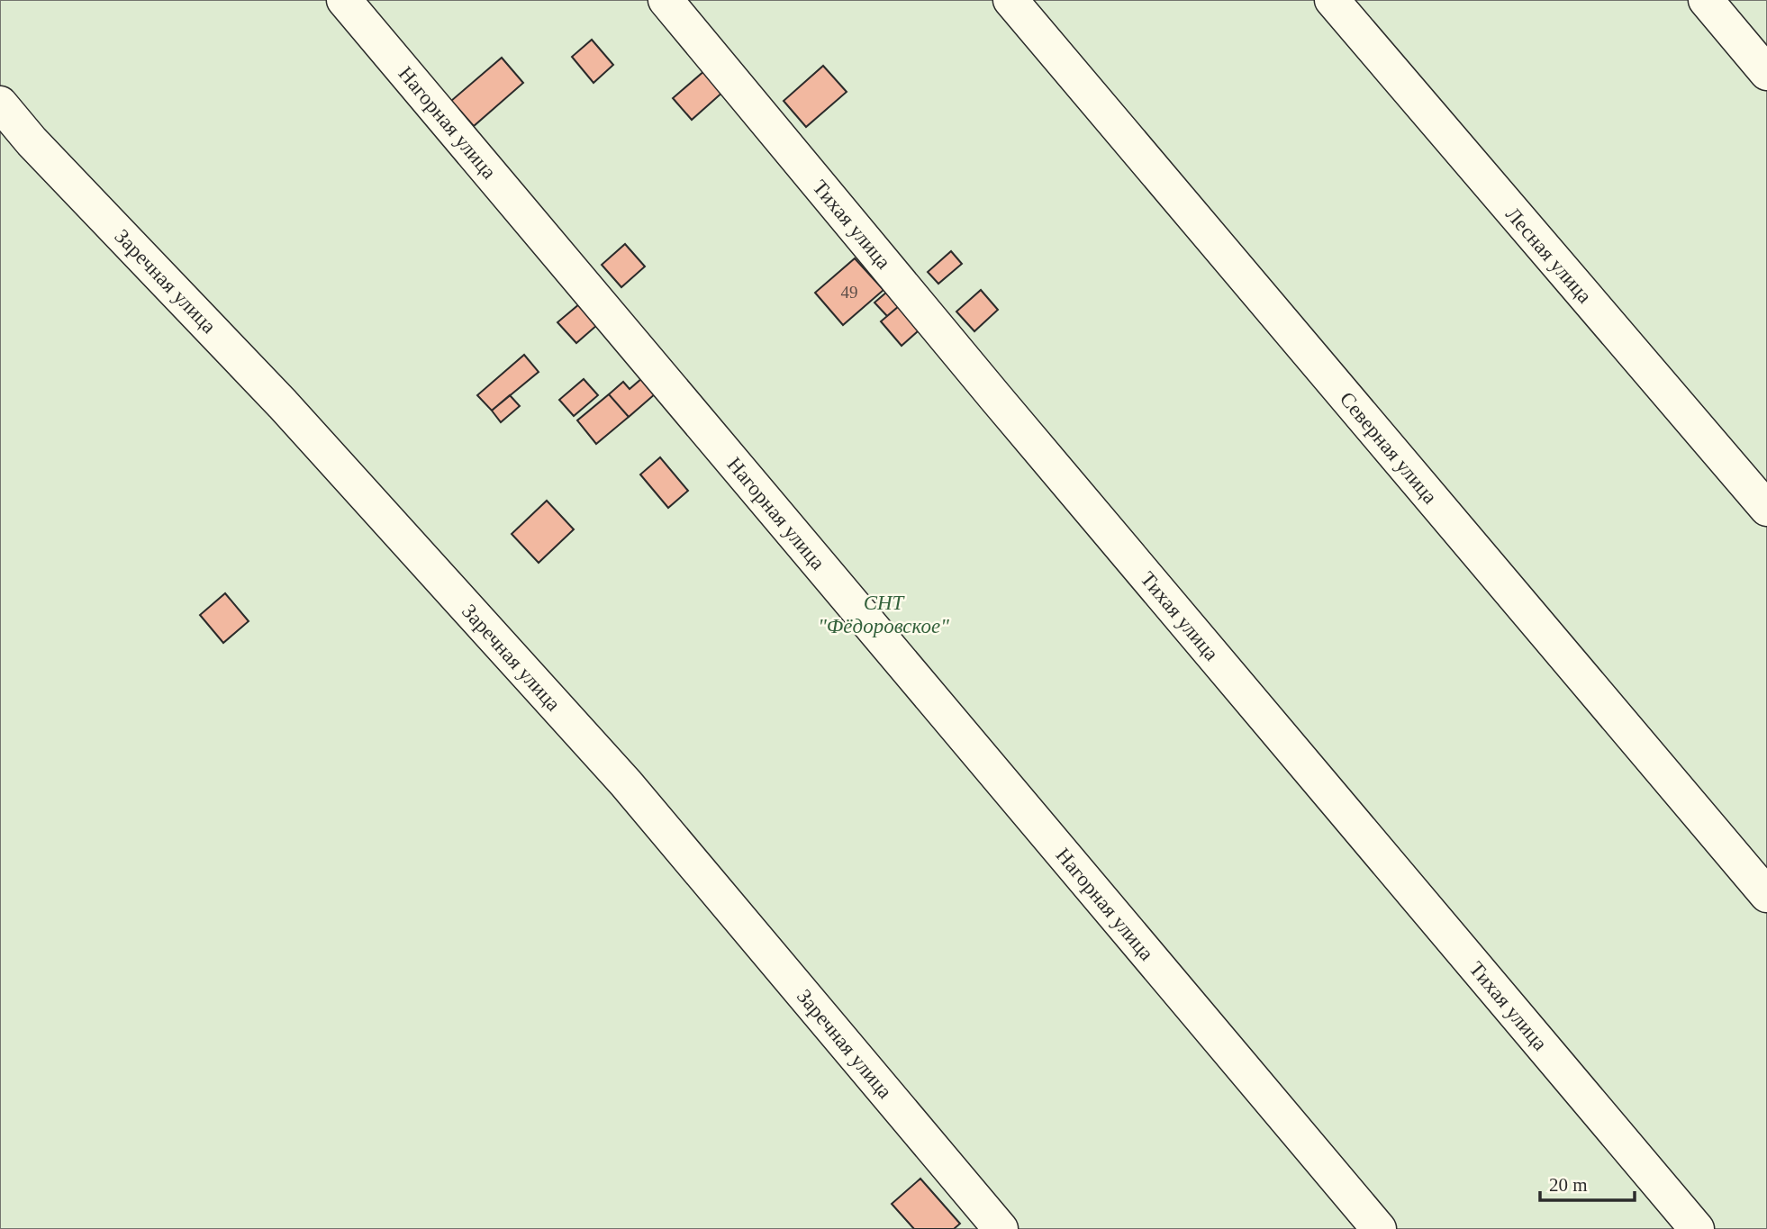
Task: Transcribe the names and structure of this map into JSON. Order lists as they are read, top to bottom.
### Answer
{
  "streets": {
    "street": [
      "Нагорная улица",
      "Тихая улица",
      "Лесная улица",
      "Заречная улица",
      "Северная улица"
    ]
  },
  "parks": ["СНТ \"Фёдоровское\""],
  "house_numbers": ["49"],
  "scale_bar": "20 m"
}
